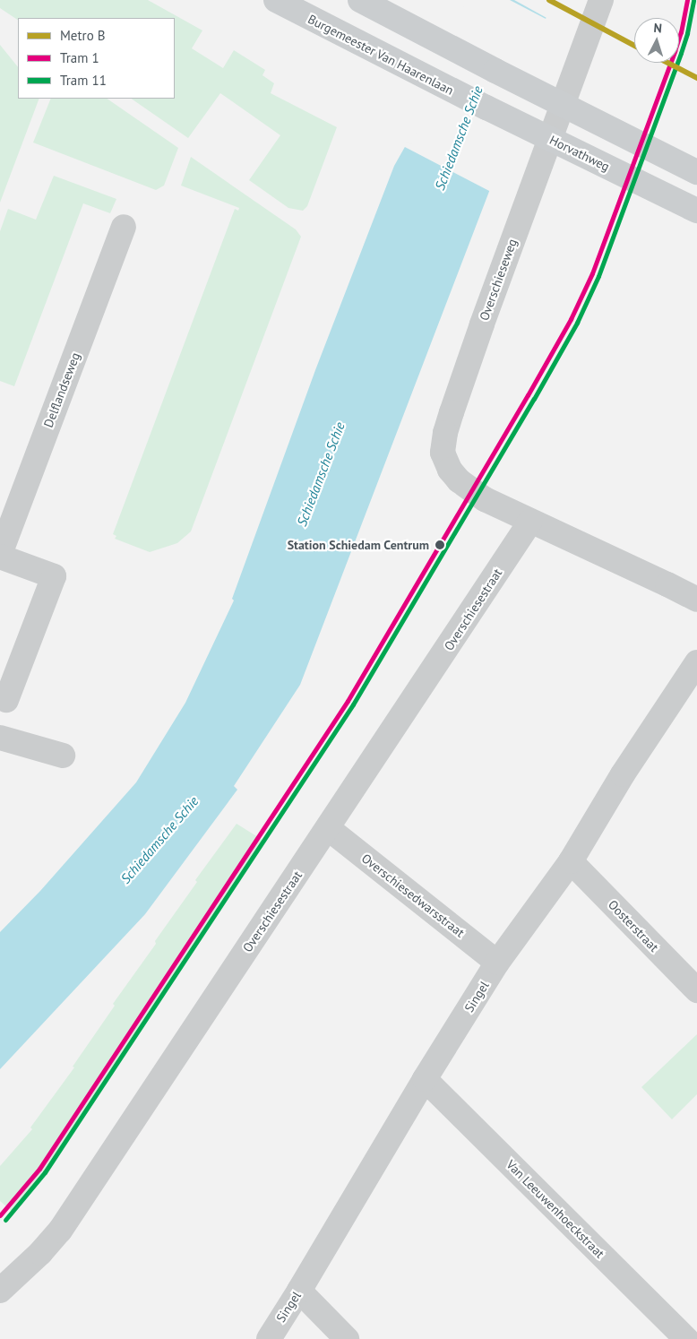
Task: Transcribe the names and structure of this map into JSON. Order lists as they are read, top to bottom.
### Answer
{
  "streets": {
    "main road": ["Burgemeester Van Haarenlaan", "Horvathweg"],
    "street": [
      "Overschieseweg",
      "Delflandseweg",
      "Overschiesestraat",
      "Overschiesedwarsstraat",
      "Oosterstraat",
      "Singel",
      "Van Leeuwenhoeckstraat"
    ]
  },
  "crossings": [
    ["Burgemeester Van Haarenlaan", "Horvathweg"],
    ["Overschieseweg", "Overschiesestraat"],
    ["Overschiesestraat", "Overschiesedwarsstraat"],
    ["Overschiesedwarsstraat", "Singel"],
    ["Oosterstraat", "Singel"],
    ["Singel", "Van Leeuwenhoeckstraat"]
  ],
  "water": ["Schiedamsche Schie"],
  "places": ["Station Schiedam Centrum"],
  "lines": ["metro line B", "tram line 1", "tram line 11"],
  "legend": ["Metro B", "Tram 1", "Tram 11"],
  "north": "top"
}
